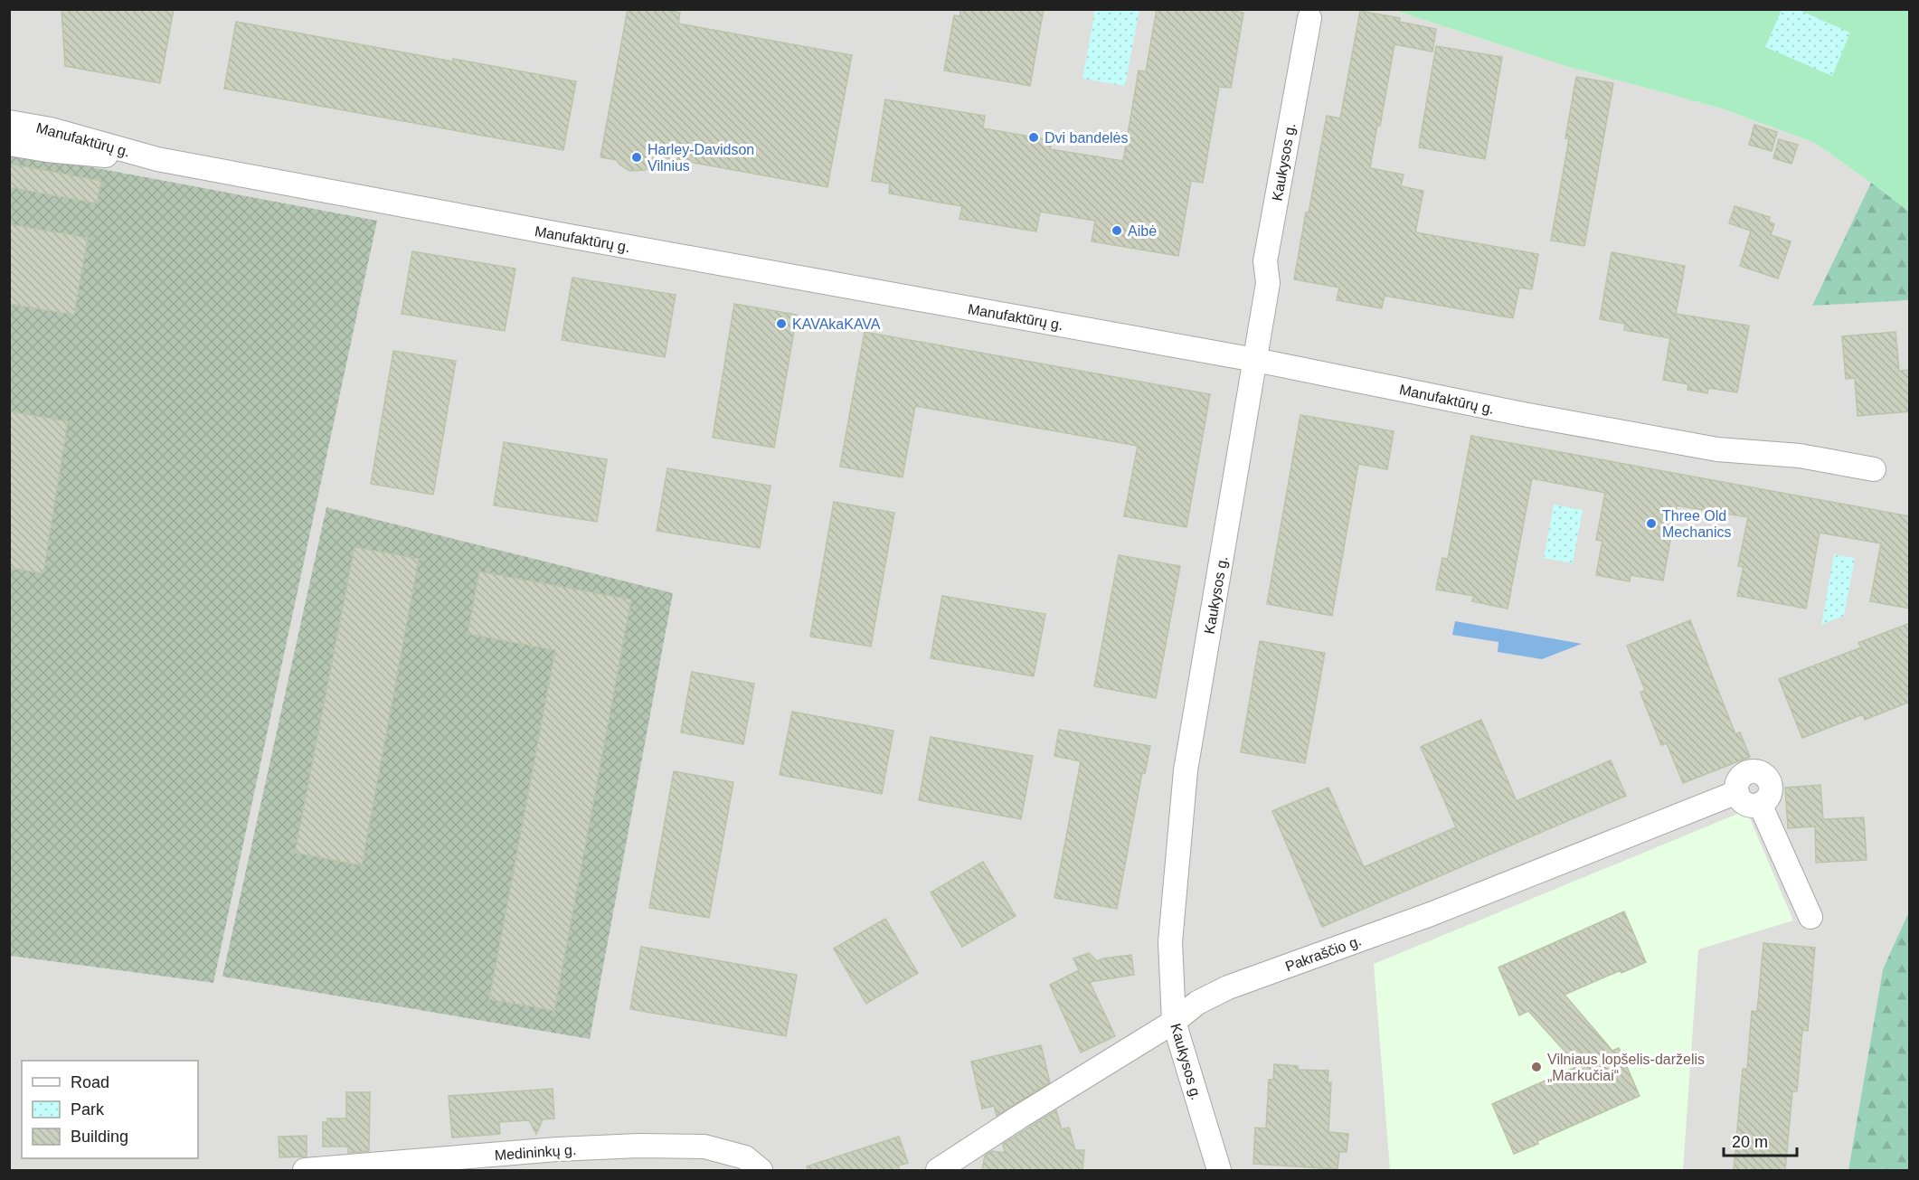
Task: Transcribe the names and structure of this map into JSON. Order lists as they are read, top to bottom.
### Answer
{
  "streets": {
    "street": [
      "Manufaktūrų g.",
      "Kaukysos g.",
      "Pakraščio g.",
      "Medininkų g."
    ]
  },
  "crossings": [
    ["Manufaktūrų g.", "Kaukysos g."],
    ["Kaukysos g.", "Pakraščio g."]
  ],
  "places": [
    "Dvi bandelės",
    "Harley-Davidson Vilnius",
    "Aibė",
    "KAVAkaKAVA",
    "Three Old Mechanics",
    "Vilniaus lopšelis-darželis „Markučiai“"
  ],
  "legend": ["Road", "Park", "Building"],
  "scale_bar": "20 m"
}
